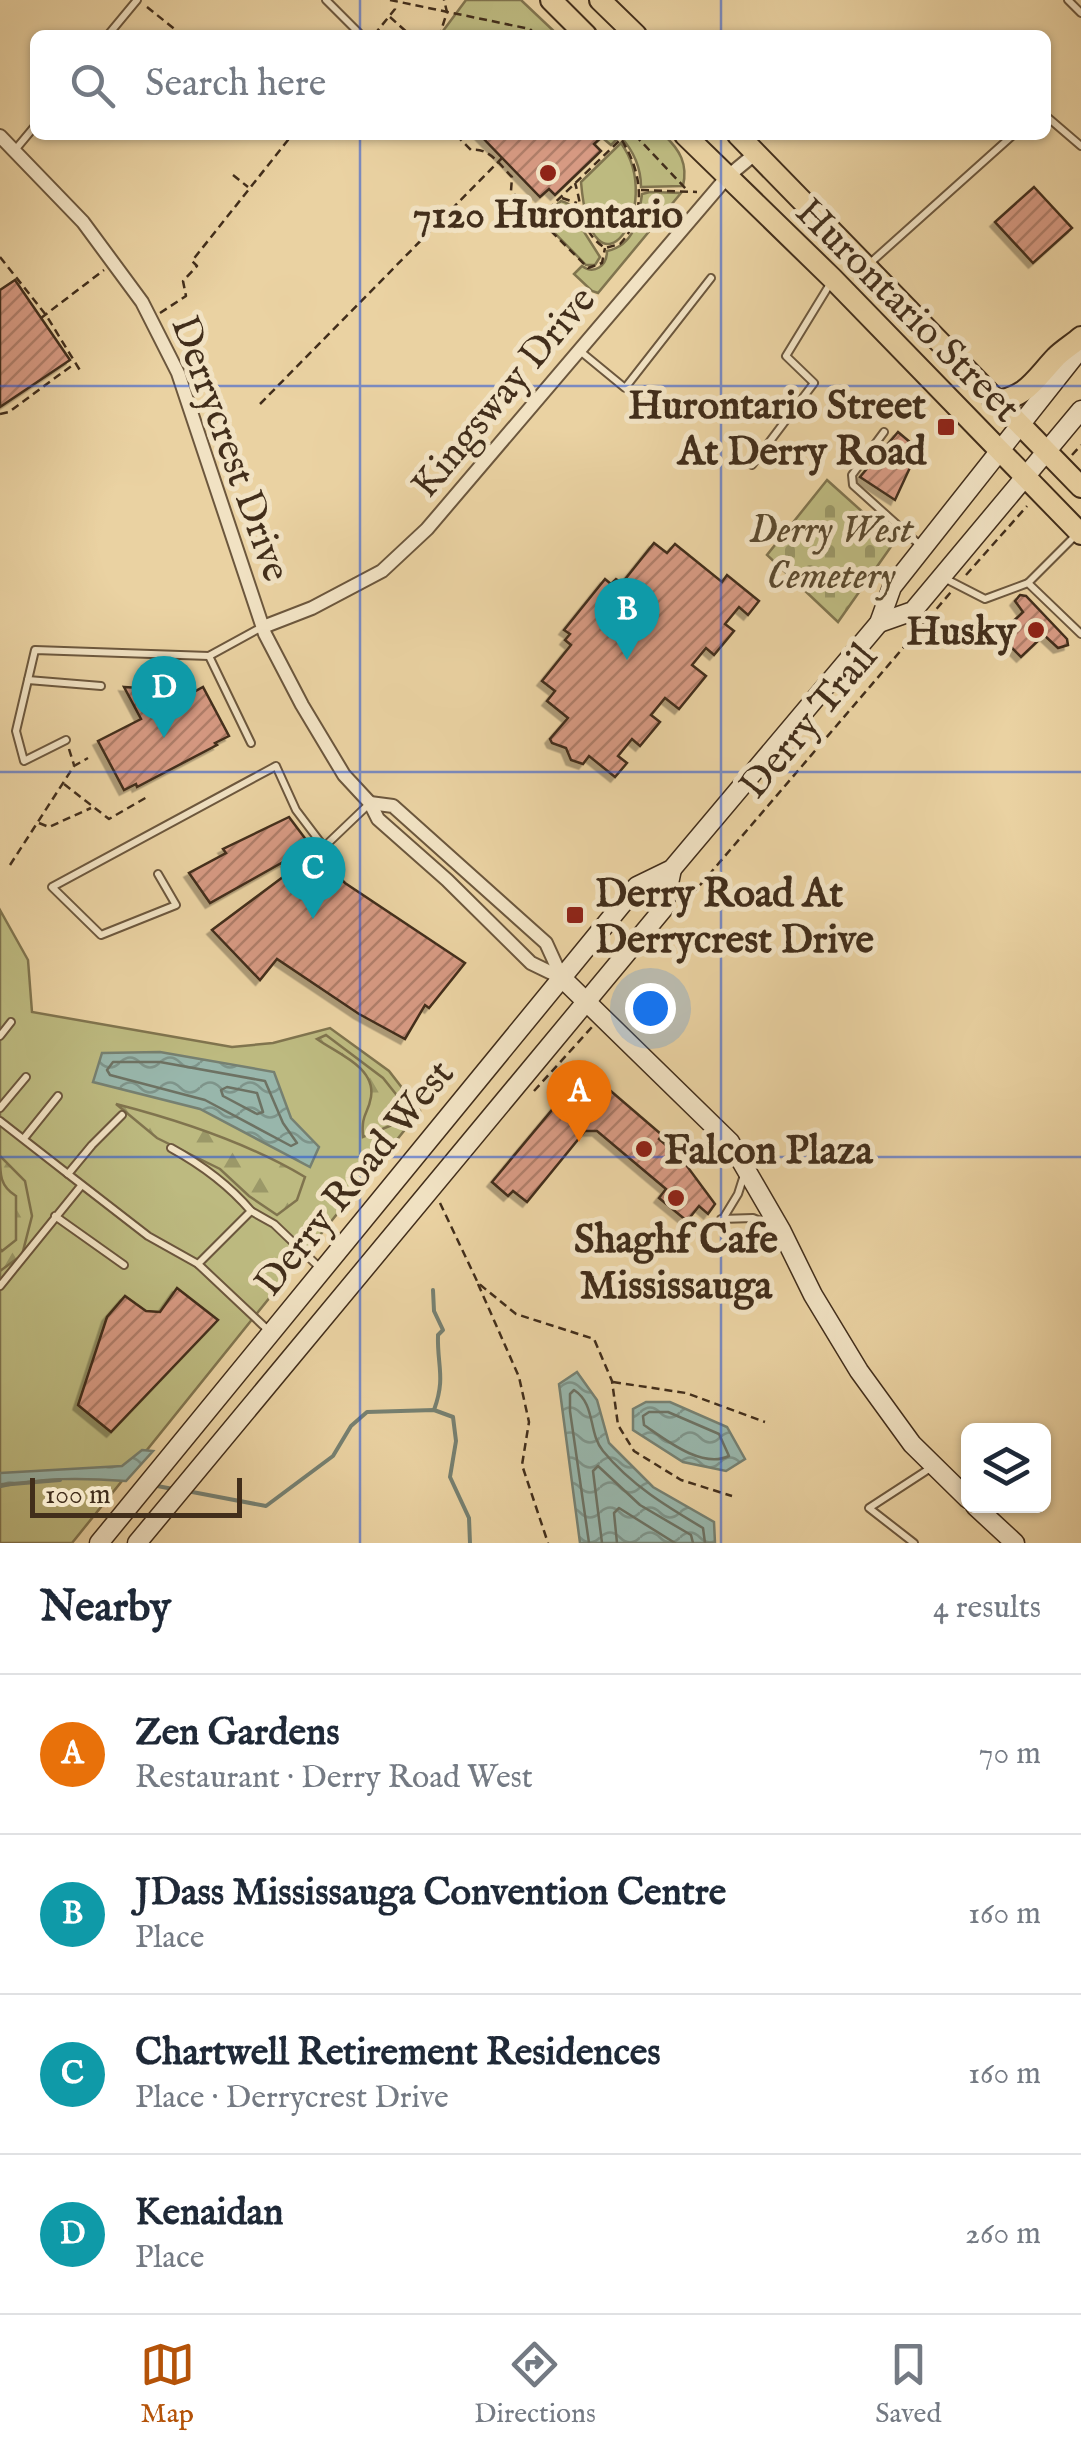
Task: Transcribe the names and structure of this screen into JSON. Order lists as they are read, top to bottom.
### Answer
{
  "streets": {
    "main road": ["Hurontario Street", "Derry Road West"],
    "street": ["Kingsway Drive", "Derrycrest Drive"],
    "path": ["Derry Trail"]
  },
  "crossings": [
    ["Hurontario Street", "Kingsway Drive"],
    ["Hurontario Street", "Derry Trail"],
    ["Hurontario Street", "Derry Road West"],
    ["Kingsway Drive", "Derrycrest Drive"],
    ["Derrycrest Drive", "Derry Road West"],
    ["Derry Trail", "Derry Road West"]
  ],
  "parks": ["Derry West Cemetery"],
  "places": {
    "other": [
      "7120 Hurontario",
      "Husky",
      "Falcon Plaza",
      "Shaghf Cafe Mississauga"
    ],
    "transit": ["Hurontario Street At Derry Road", "Derry Road At Derrycrest Drive"]
  },
  "scale_bar": "100 m",
  "page": {
    "search": "Search here",
    "pins": [
      "B",
      "D",
      "C",
      "A"
    ],
    "scale": "100 m",
    "heading": ["Nearby", "4 results"],
    "list": [
      {
        "mark": "A",
        "name": "Zen Gardens",
        "note": "Restaurant · Derry Road West",
        "value": "70 m"
      },
      {
        "mark": "B",
        "name": "JDass Mississauga Convention Centre",
        "note": "Place",
        "value": "160 m"
      },
      {
        "mark": "C",
        "name": "Chartwell Retirement Residences",
        "note": "Place · Derrycrest Drive",
        "value": "160 m"
      },
      {
        "mark": "D",
        "name": "Kenaidan",
        "note": "Place",
        "value": "260 m"
      }
    ],
    "nav": ["Map", "Directions", "Saved"]
  }
}
